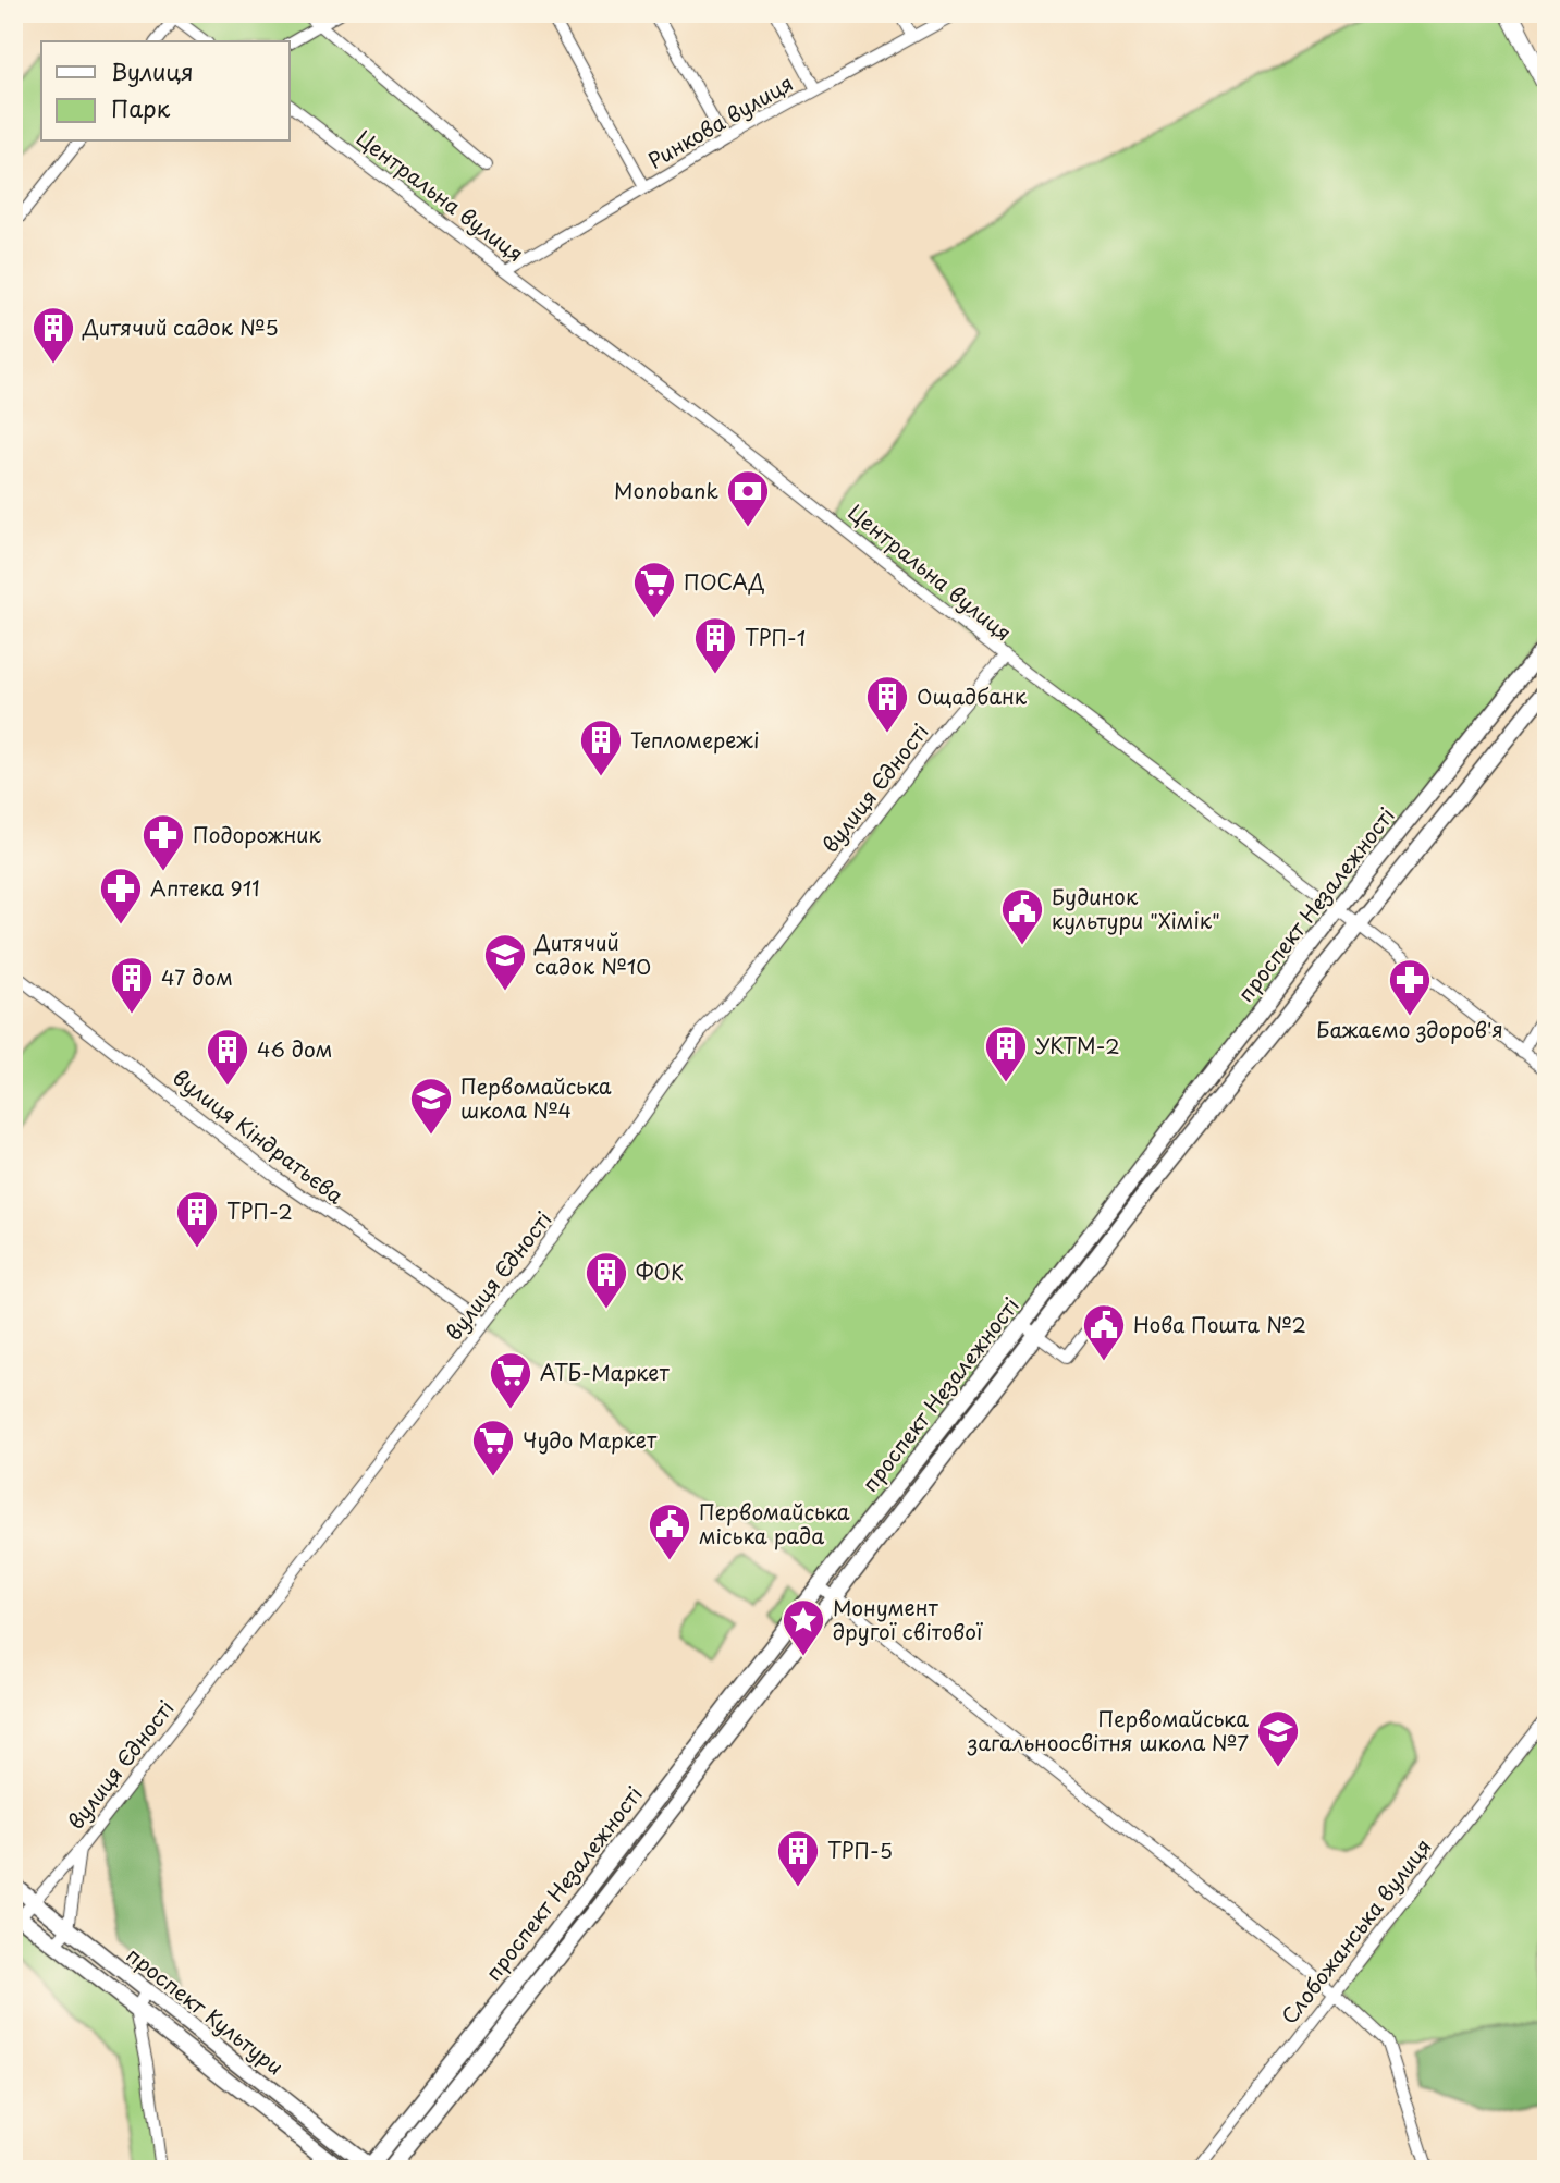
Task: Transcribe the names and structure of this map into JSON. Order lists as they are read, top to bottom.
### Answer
{
  "streets": {
    "street": [
      "Ринкова вулиця",
      "Центральна вулиця",
      "вулиця Єдності",
      "проспект Незалежності",
      "вулиця Кіндратьєва",
      "Слобожанська вулиця",
      "проспект Культури"
    ]
  },
  "crossings": [
    ["Ринкова вулиця", "Центральна вулиця"],
    ["Центральна вулиця", "вулиця Єдності"],
    ["Центральна вулиця", "проспект Незалежності"],
    ["вулиця Єдності", "вулиця Кіндратьєва"],
    ["вулиця Єдності", "проспект Культури"],
    ["проспект Незалежності", "проспект Культури"]
  ],
  "places": {
    "building": [
      "Дитячий садок №5",
      "ТРП-1",
      "Ощадбанк",
      "Тепломережі",
      "47 дом",
      "УКТМ-2",
      "46 дом",
      "ТРП-2",
      "ФОК",
      "ТРП-5"
    ],
    "bank": ["Monobank"],
    "supermarket": ["ПОСАД", "АТБ-Маркет", "Чудо Маркет"],
    "pharmacy": ["Подорожник", "Аптека 911", "Бажаємо здоров'я"],
    "public building": ["Будинок культури \"Хімік\"", "Нова Пошта №2", "Первомайська мiська рада"],
    "school or university": ["Дитячий садок №10", "Первомайська школа №4", "Первомайська загальноосвітня школа №7"],
    "place": ["Монумент другої світової"]
  },
  "legend": ["Вулиця", "Парк"]
}
